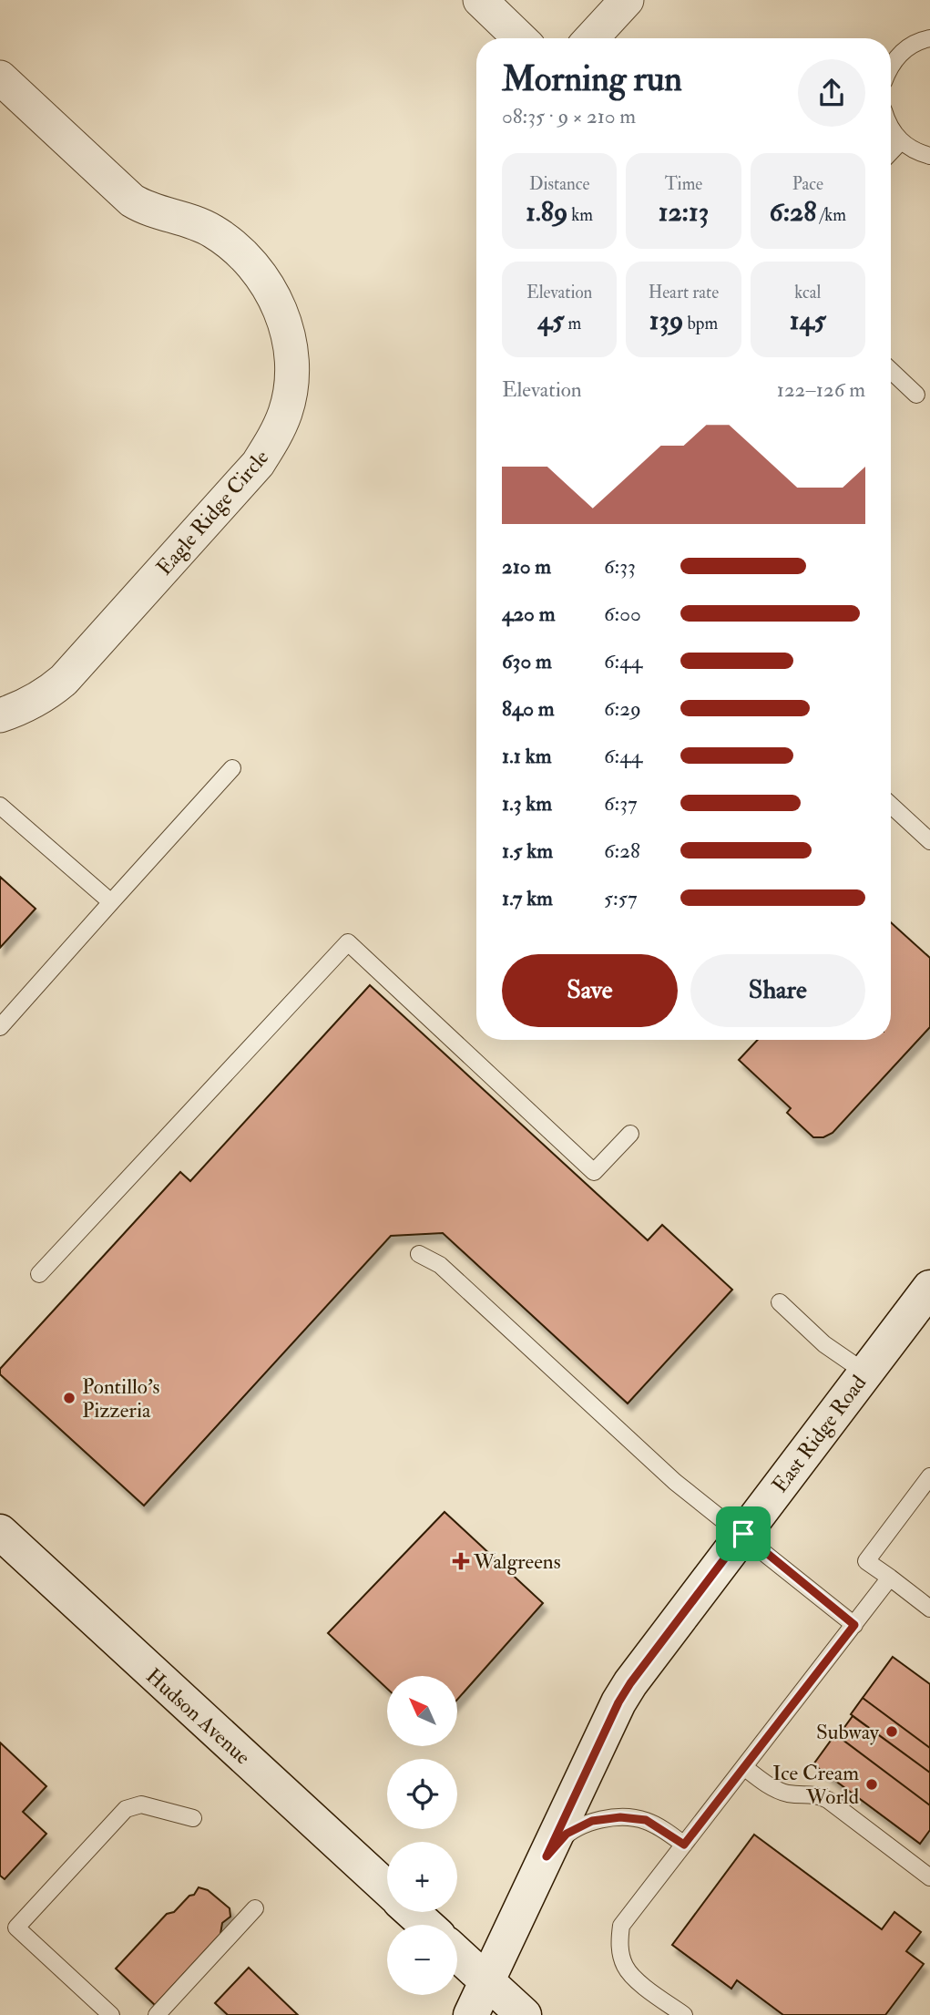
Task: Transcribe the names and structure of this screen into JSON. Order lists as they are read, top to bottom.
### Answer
{
  "streets": {
    "main road": ["East Ridge Road", "Hudson Avenue"],
    "street": ["Eagle Ridge Circle"]
  },
  "places": {
    "other": ["Pontillo's Pizzeria", "Subway", "Ice Cream World"],
    "health": ["Walgreens"]
  },
  "north": "top left",
  "page": {
    "heading": ["Morning run", "08:35 · 9 × 210 m"],
    "stats": [
      ["Distance", "1.89 km"],
      ["Time", "12:13"],
      ["Pace", "6:28 /km"],
      ["Elevation", "45 m"],
      ["Heart rate", "139 bpm"],
      ["kcal", "145"]
    ],
    "chart": ["Elevation", "122–126 m"],
    "list": [
      {
        "name": "210 m",
        "note": "6:33"
      },
      {
        "name": "420 m",
        "note": "6:00"
      },
      {
        "name": "630 m",
        "note": "6:44"
      },
      {
        "name": "840 m",
        "note": "6:29"
      },
      {
        "name": "1.1 km",
        "note": "6:44"
      },
      {
        "name": "1.3 km",
        "note": "6:37"
      },
      {
        "name": "1.5 km",
        "note": "6:28"
      },
      {
        "name": "1.7 km",
        "note": "5:57"
      }
    ],
    "buttons": ["Save", "Share"],
    "map_buttons": ["+", "−"]
  }
}
